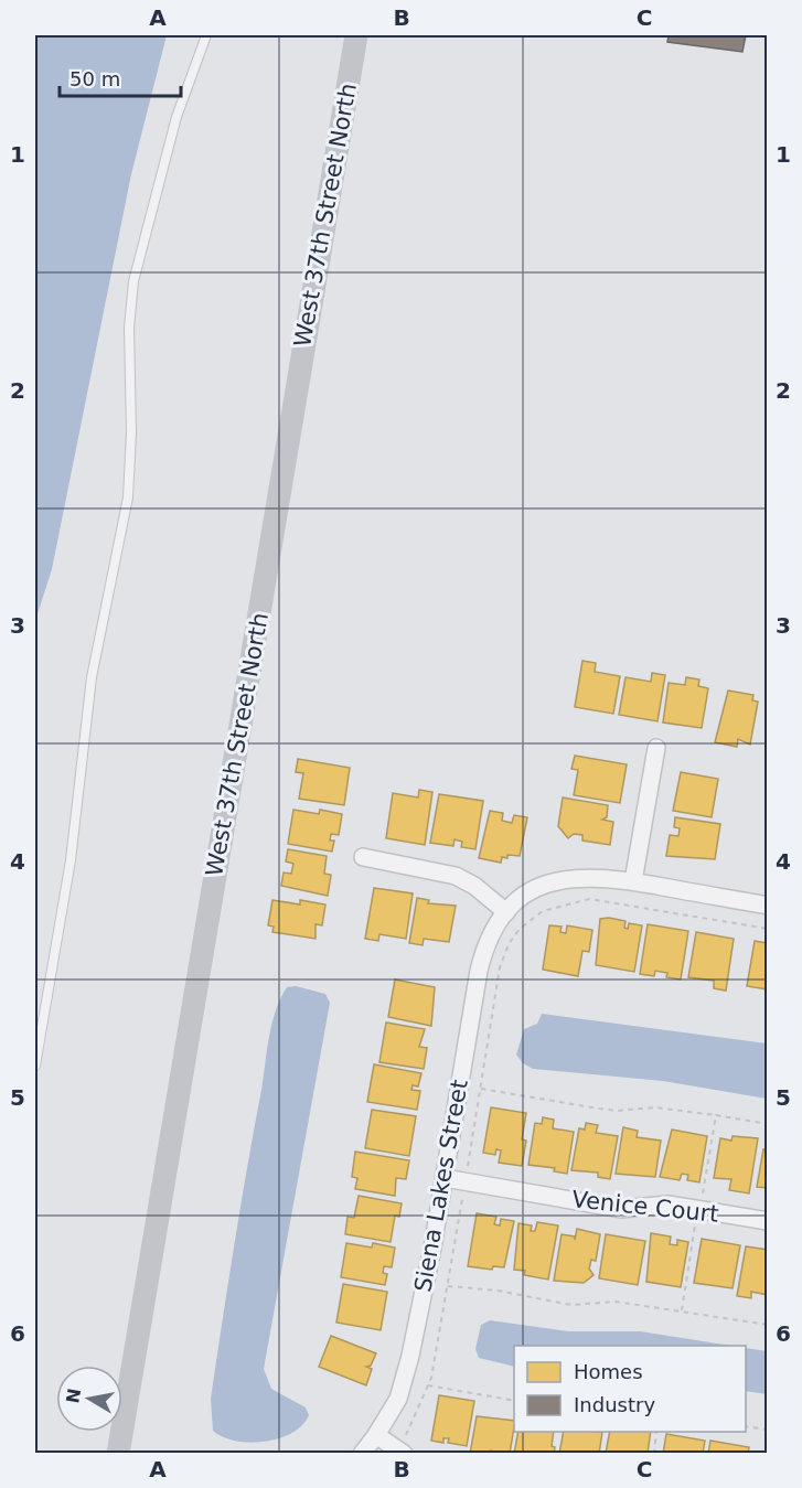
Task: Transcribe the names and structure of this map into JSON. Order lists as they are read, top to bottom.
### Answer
{
  "streets": {
    "street": ["West 37th Street North", "Siena Lakes Street", "Venice Court"]
  },
  "crossings": [
    ["Siena Lakes Street", "Venice Court"]
  ],
  "legend": ["Homes", "Industry"],
  "scale_bar": "50 m",
  "north": "left",
  "grid": {
    "columns": ["A", "B", "C"],
    "rows": [
      "1",
      "2",
      "3",
      "4",
      "5",
      "6"
    ]
  }
}
